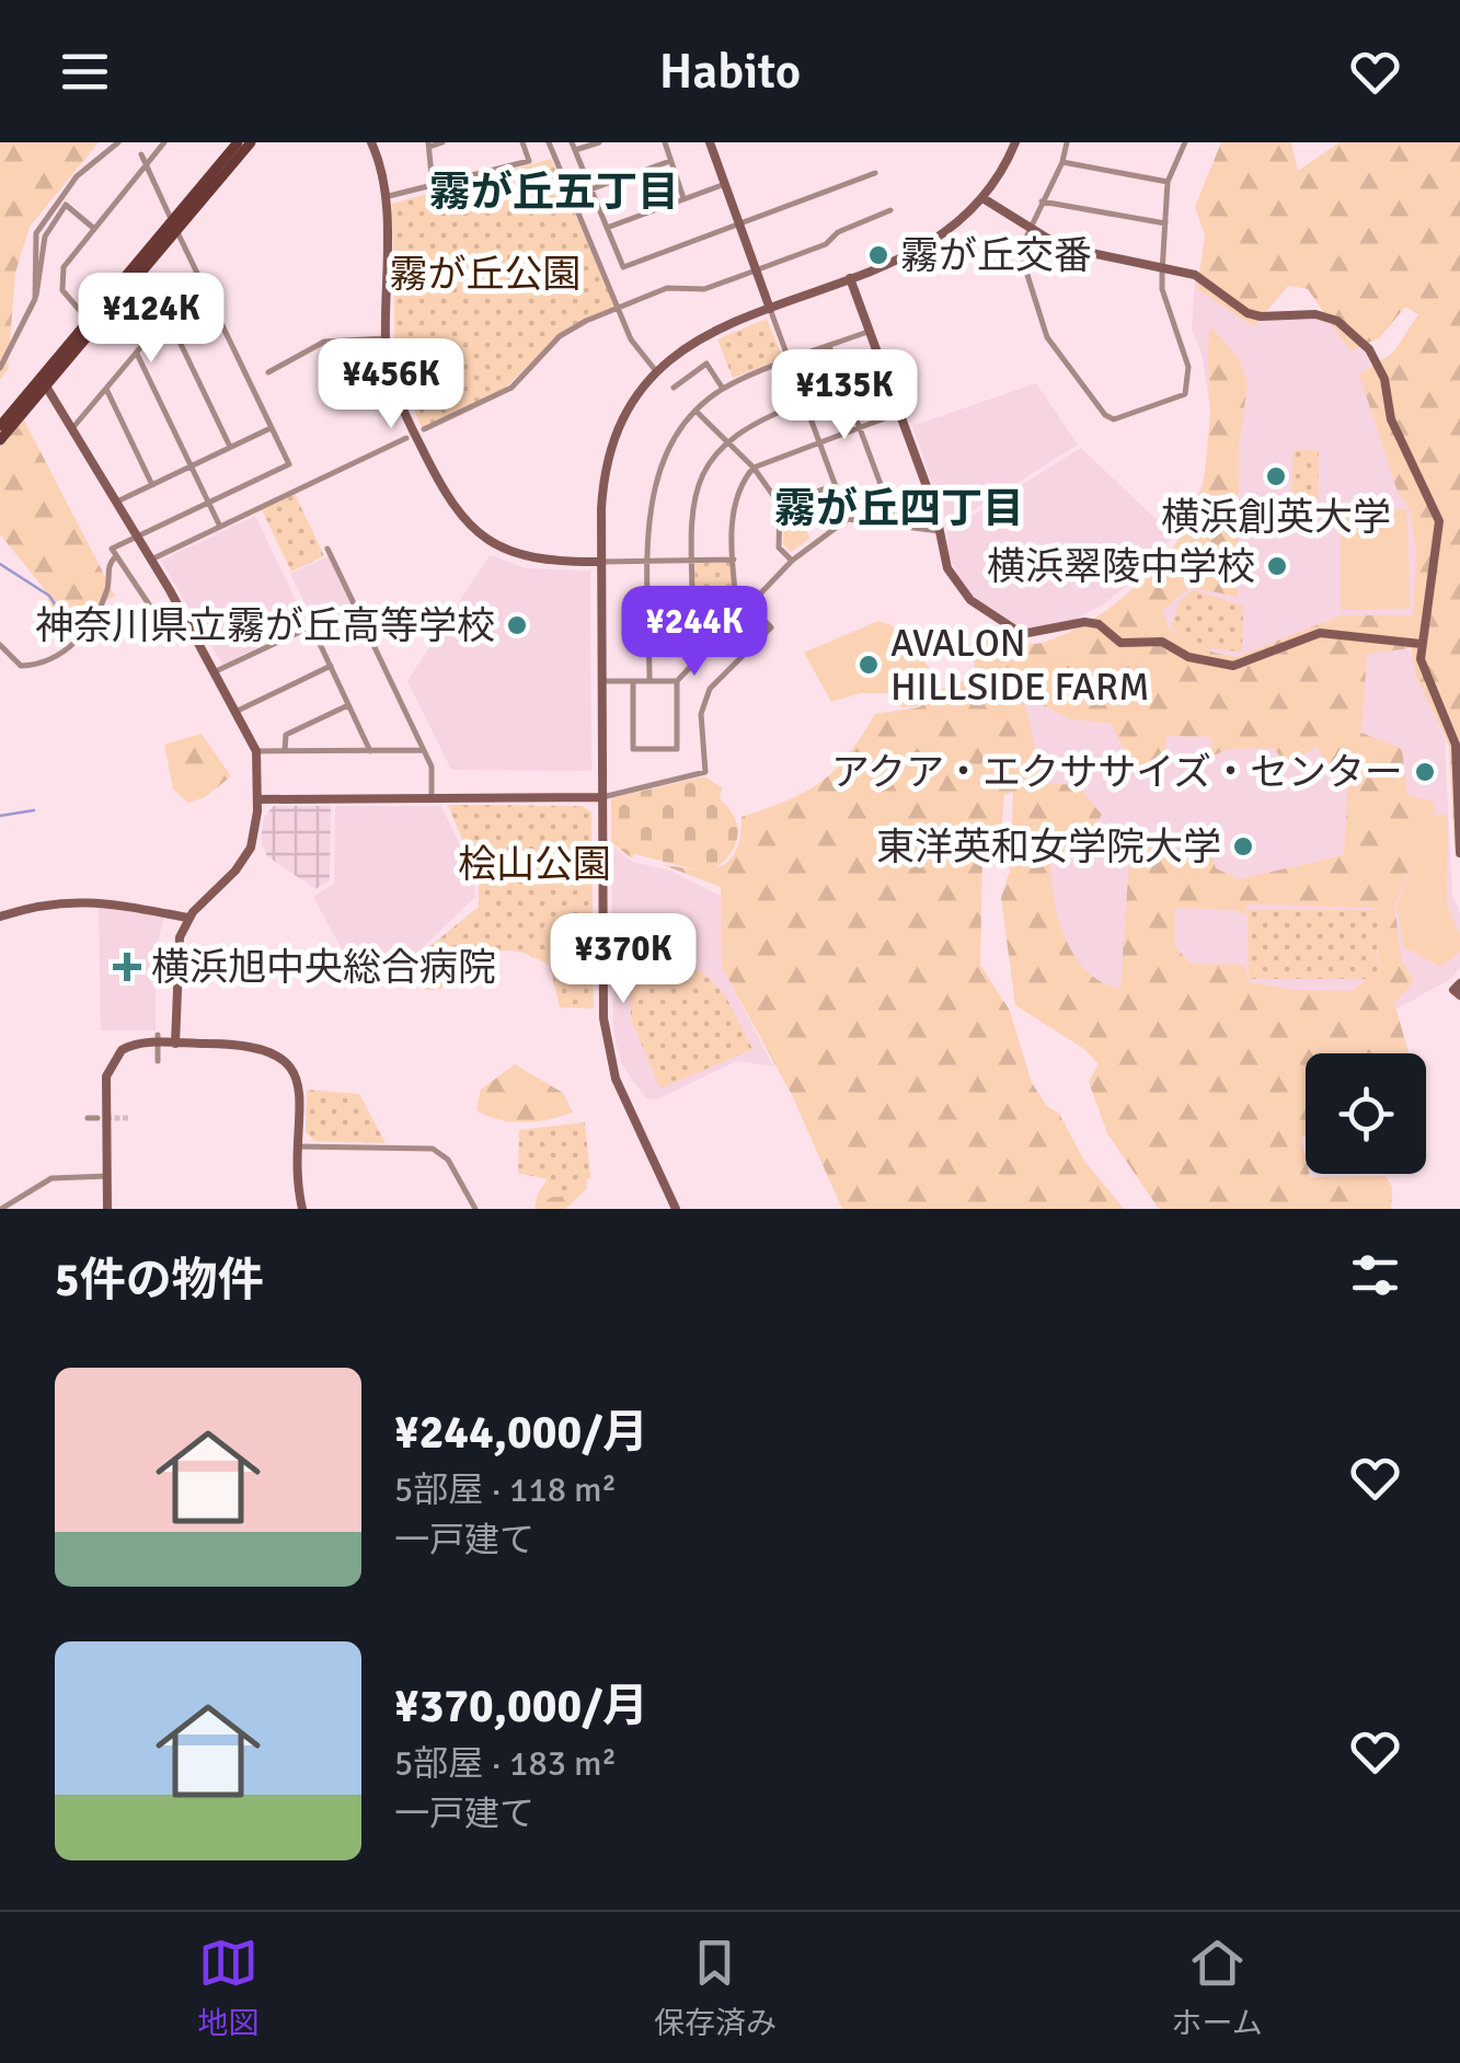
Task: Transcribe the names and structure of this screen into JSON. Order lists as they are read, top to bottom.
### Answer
{
  "districts": ["霧が丘五丁目", "霧が丘四丁目"],
  "parks": ["霧が丘公園", "桧山公園"],
  "places": {
    "other": [
      "霧が丘交番",
      "横浜創英大学",
      "横浜翠陵中学校",
      "神奈川県立霧が丘高等学校",
      "AVALON HILLSIDE FARM",
      "アクア・エクササイズ・センター",
      "東洋英和女学院大学"
    ],
    "health": ["横浜旭中央総合病院"]
  },
  "page": {
    "header": "Habito",
    "price": [
      "¥124K",
      "¥456K",
      "¥135K",
      "¥244K",
      "¥370K"
    ],
    "heading": "5件の物件",
    "list": [
      {
        "name": "¥244,000/月",
        "note": "5部屋 · 118 m² · 一戸建て"
      },
      {
        "name": "¥370,000/月",
        "note": "5部屋 · 183 m² · 一戸建て"
      }
    ],
    "tabs": ["地図", "保存済み", "ホーム"]
  }
}
